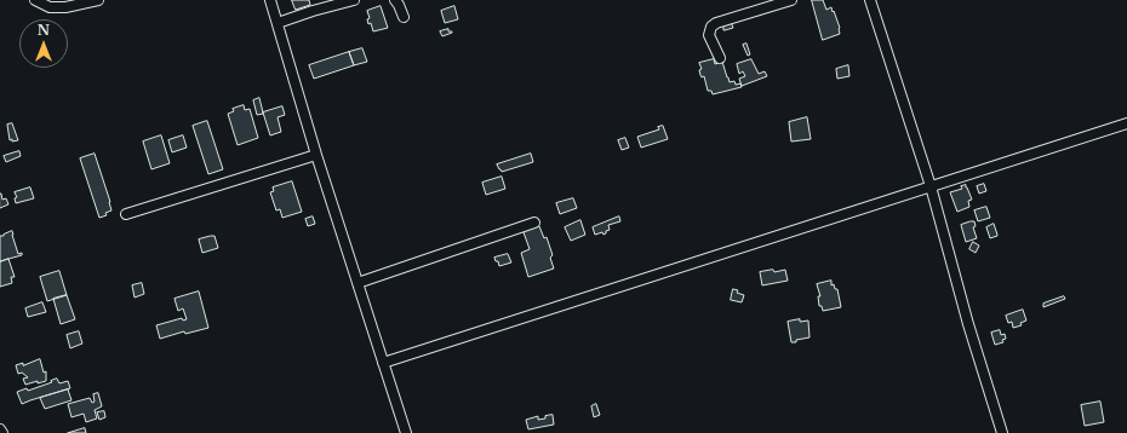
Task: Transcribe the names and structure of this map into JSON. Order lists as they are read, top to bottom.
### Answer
{
  "north": "top"
}
